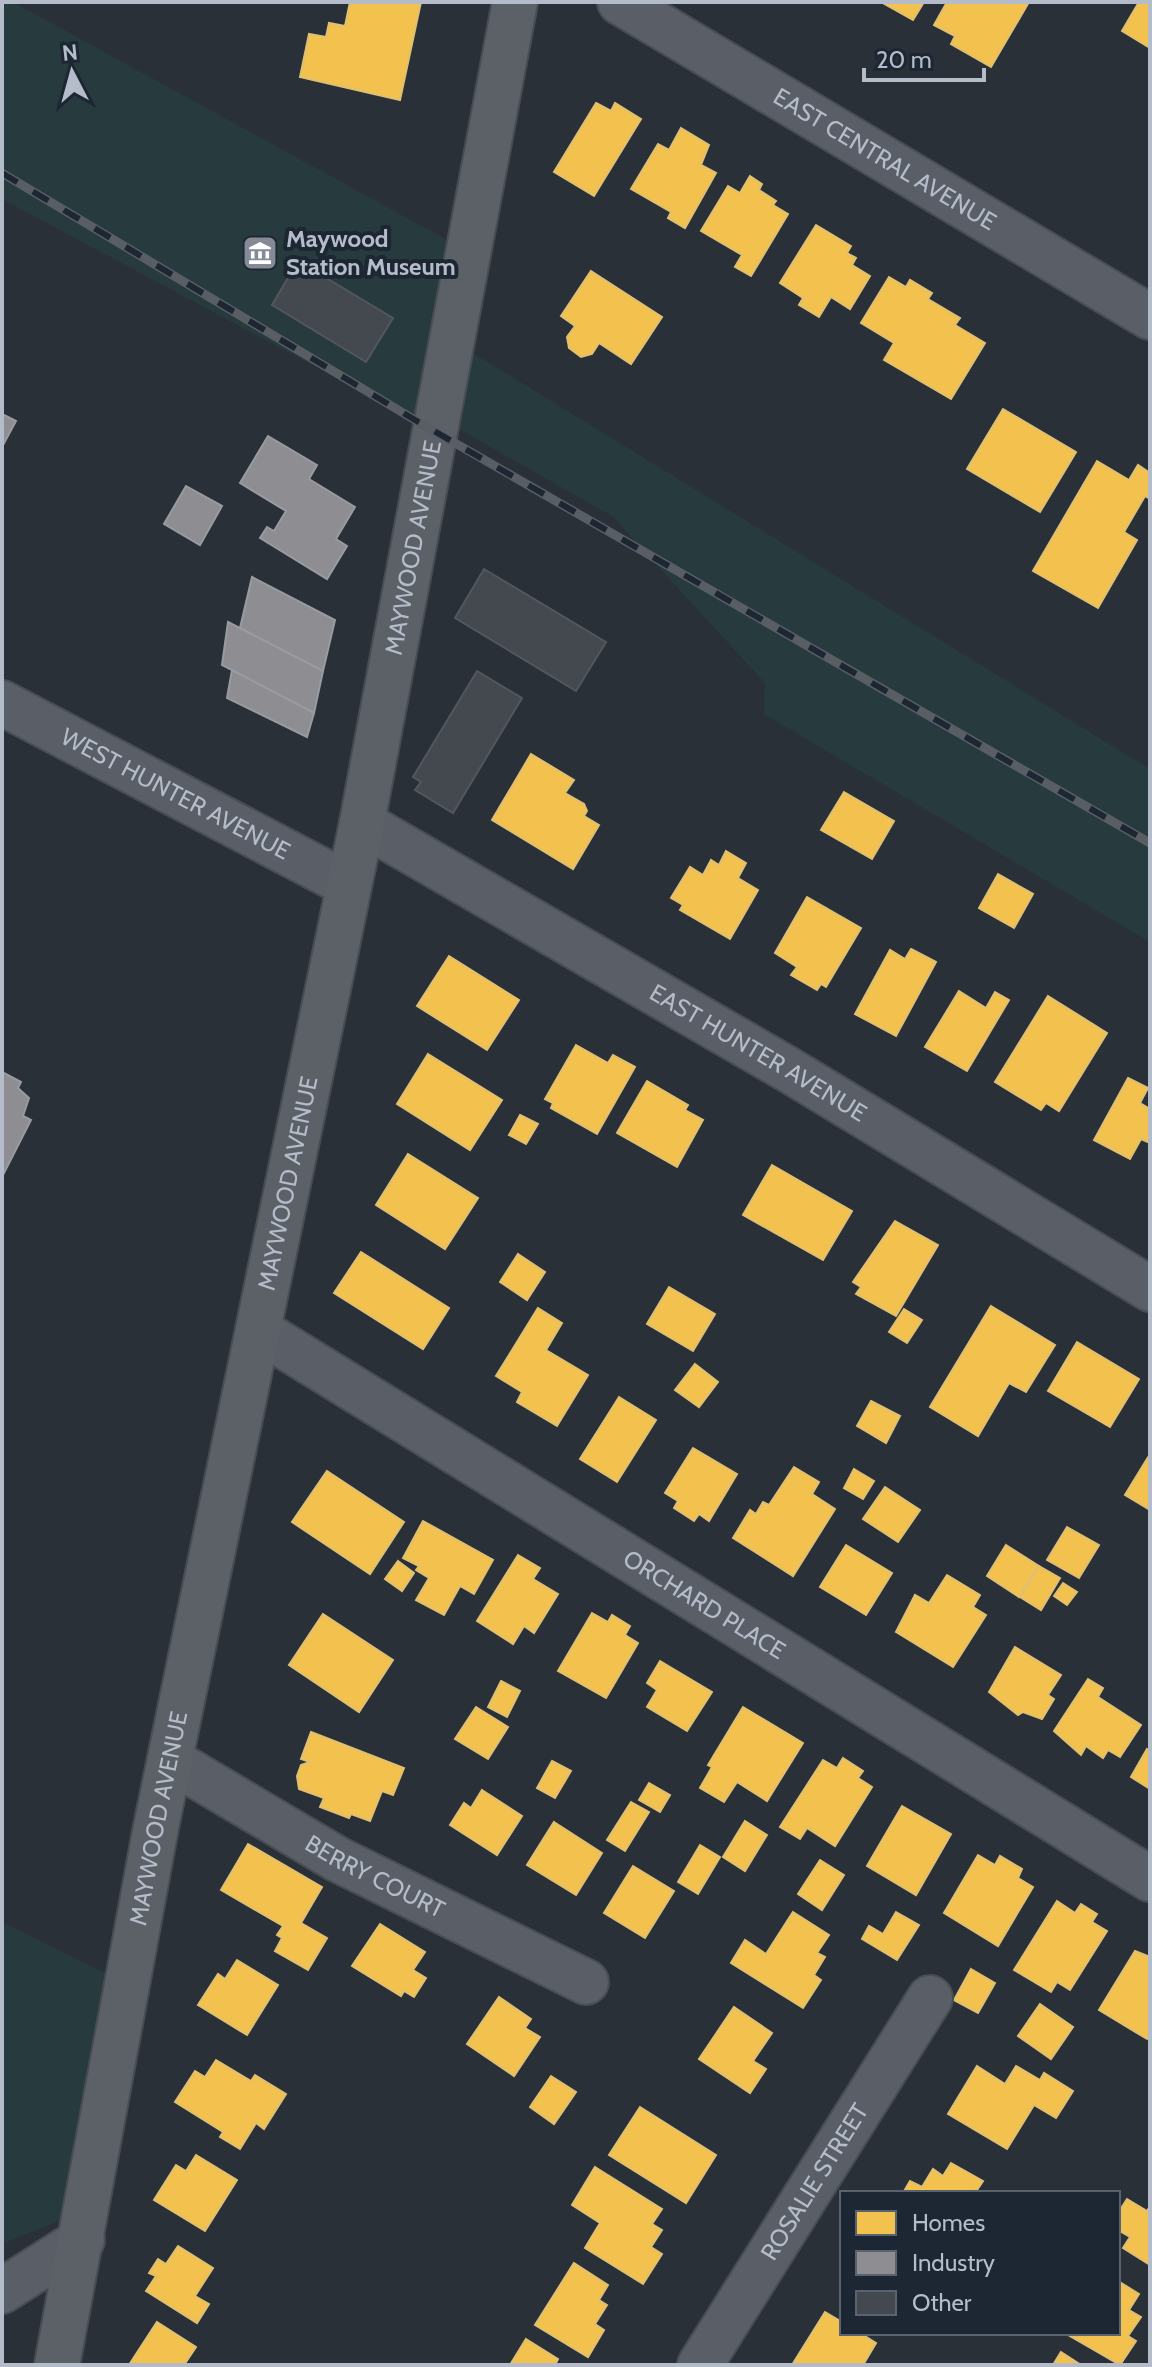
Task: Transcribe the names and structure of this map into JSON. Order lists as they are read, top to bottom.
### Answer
{
  "streets": {
    "main road": ["MAYWOOD AVENUE"],
    "street": [
      "EAST CENTRAL AVENUE",
      "WEST HUNTER AVENUE",
      "EAST HUNTER AVENUE",
      "ORCHARD PLACE",
      "BERRY COURT",
      "ROSALIE STREET"
    ]
  },
  "crossings": [
    ["MAYWOOD AVENUE", "WEST HUNTER AVENUE"],
    ["MAYWOOD AVENUE", "EAST HUNTER AVENUE"],
    ["MAYWOOD AVENUE", "ORCHARD PLACE"],
    ["MAYWOOD AVENUE", "BERRY COURT"]
  ],
  "places": {
    "museum": ["Maywood Station Museum"]
  },
  "legend": ["Homes", "Industry", "Other"],
  "scale_bar": "20 m",
  "north": "top"
}
